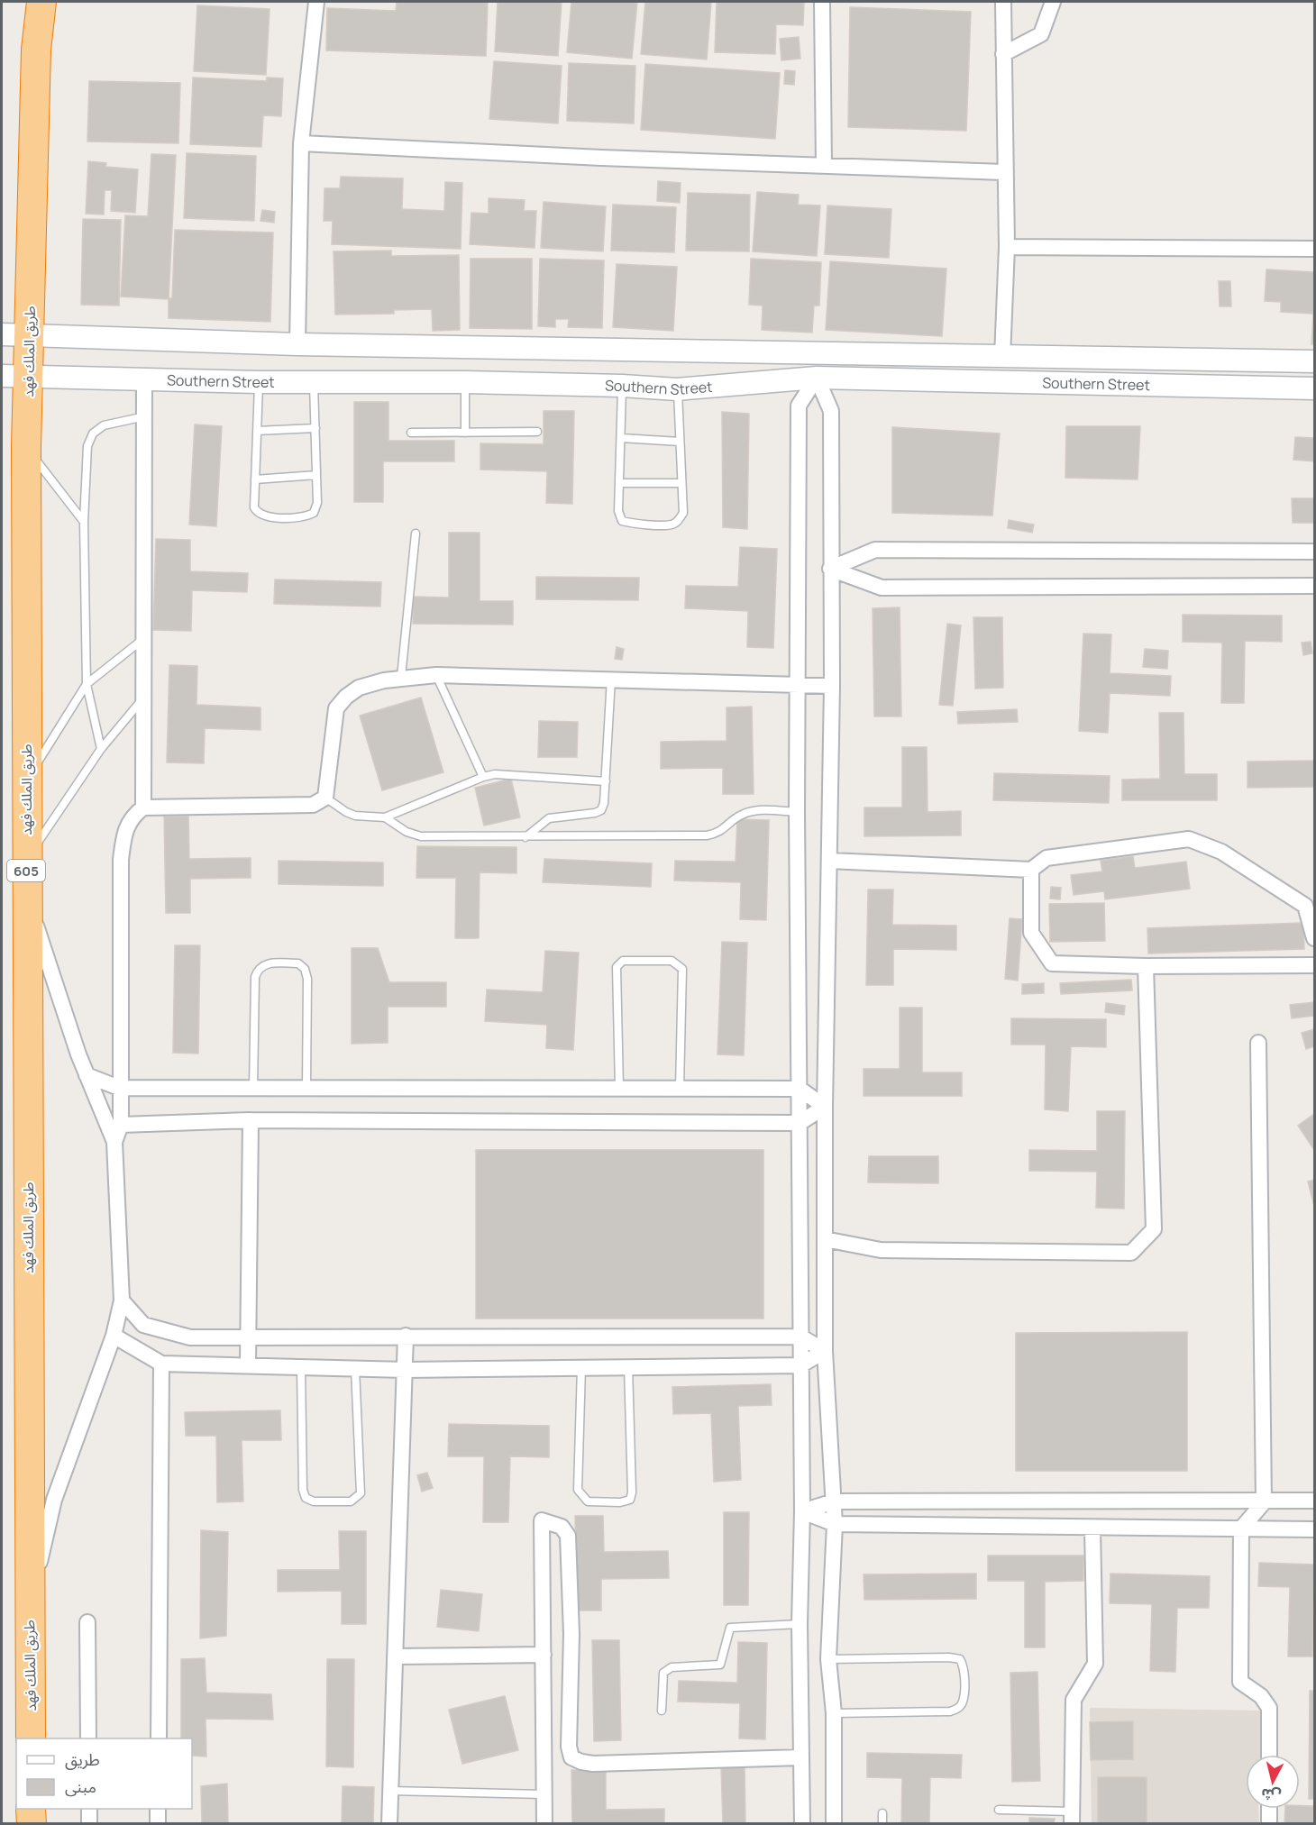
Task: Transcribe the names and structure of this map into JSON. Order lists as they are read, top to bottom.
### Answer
{
  "streets": {
    "highway": ["طريق الملك فهد", "605"],
    "main road": ["Southern Street"]
  },
  "crossings": [
    ["طريق الملك فهد", "Southern Street"]
  ],
  "legend": ["طريق", "مبنى"],
  "north": "bottom"
}
